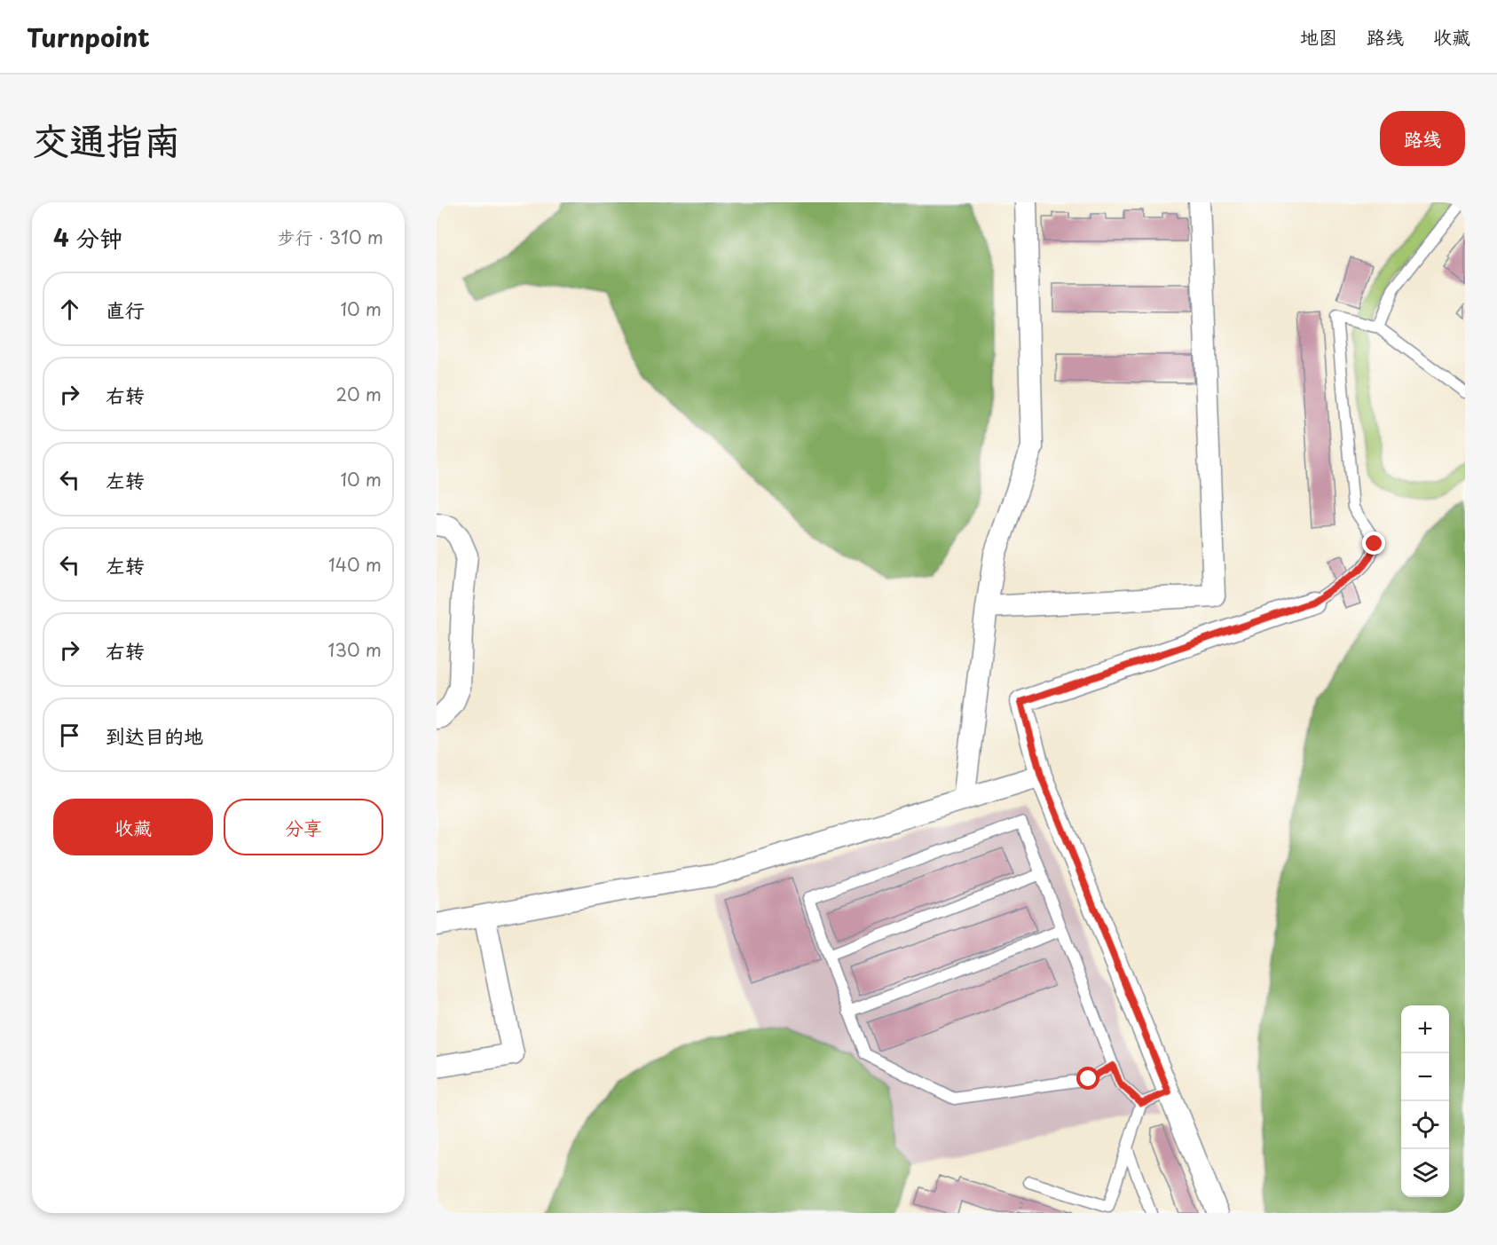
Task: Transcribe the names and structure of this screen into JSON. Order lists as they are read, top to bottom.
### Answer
{
  "page": {
    "header": "Turnpoint",
    "nav": ["地图", "路线", "收藏"],
    "title": "交通指南",
    "buttons": [
      "路线",
      ["收藏", "分享"]
    ],
    "heading": ["4 分钟", "步行 · 310 m"],
    "list": [
      ["直行", "10 m"],
      ["右转", "20 m"],
      ["左转", "10 m"],
      ["左转", "140 m"],
      ["右转", "130 m"],
      "到达目的地"
    ],
    "map_buttons": ["+", "−"]
  }
}
